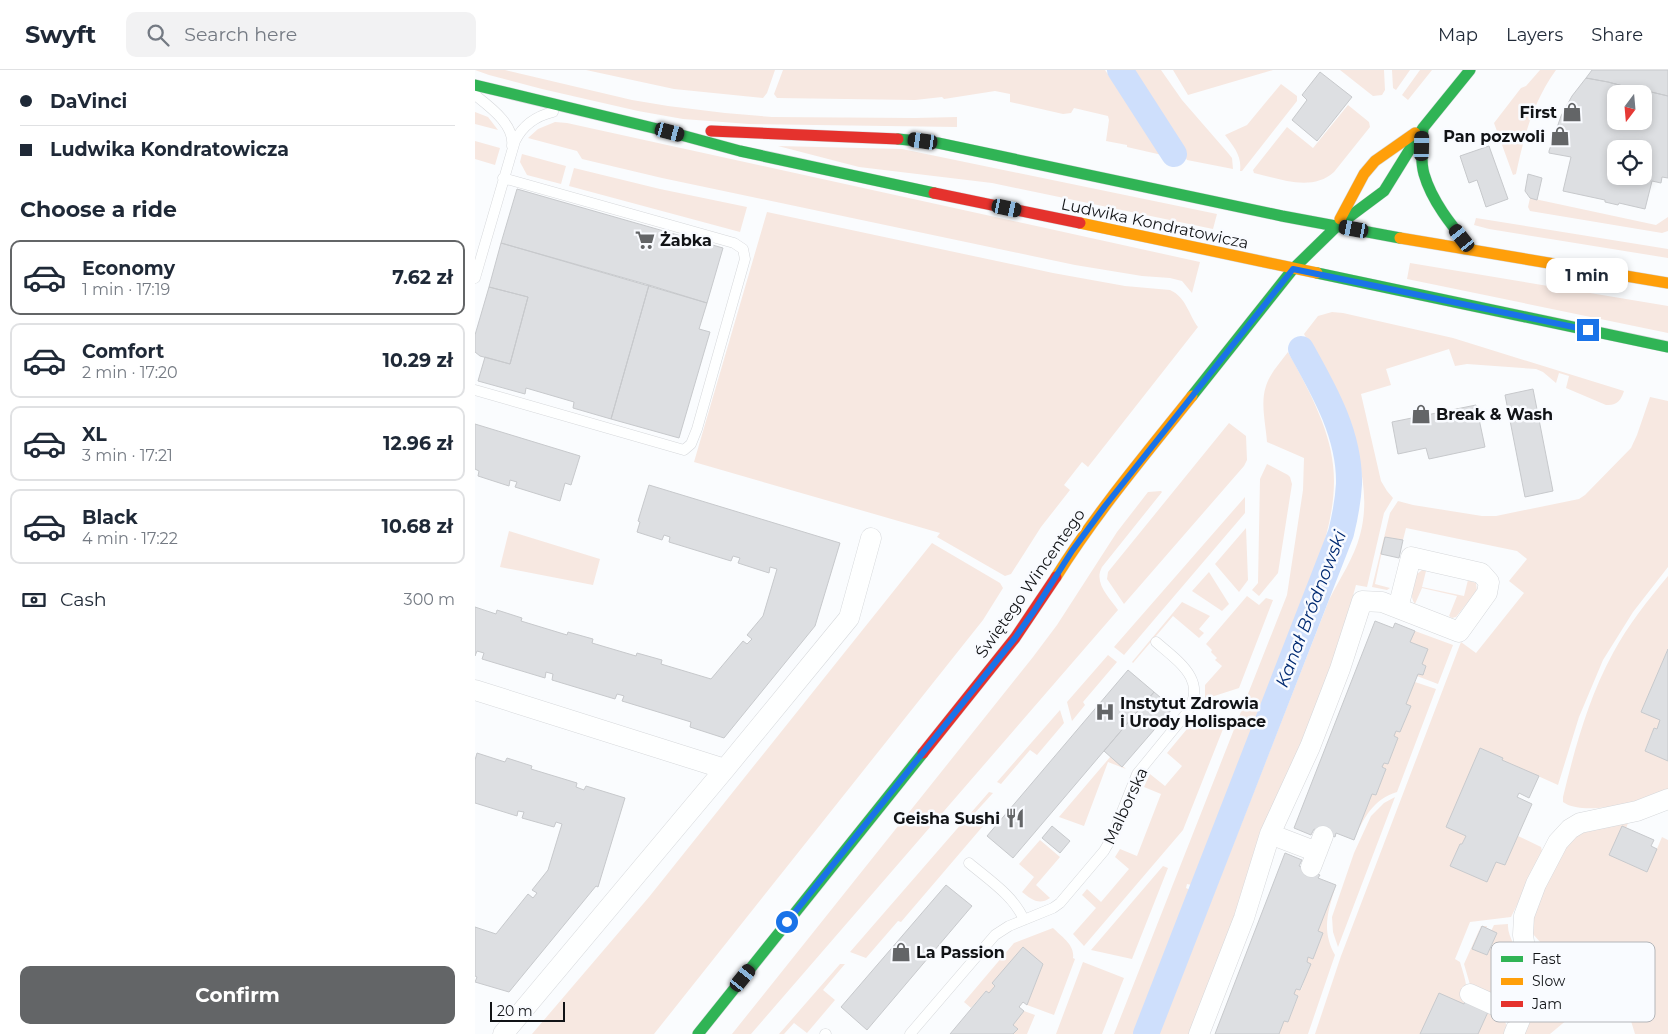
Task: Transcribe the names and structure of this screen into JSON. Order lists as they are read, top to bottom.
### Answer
{
  "streets": {
    "main road": ["Ludwika Kondratowicza", "Świętego Wincentego"],
    "lane": ["Malborska"]
  },
  "crossings": [
    ["Ludwika Kondratowicza", "Świętego Wincentego"]
  ],
  "water": ["Kanał Bródnowski"],
  "places": {
    "shop": [
      "First",
      "Pan pozwoli",
      "Break & Wash",
      "La Passion"
    ],
    "supermarket": ["Żabka"],
    "hospital": ["Instytut Zdrowia i Urody Holispace"],
    "restaurant": ["Geisha Sushi"]
  },
  "legend": ["Fast", "Slow", "Jam"],
  "scale_bar": "20 m",
  "north": "bottom",
  "page": {
    "header": "Swyft",
    "search": "Search here",
    "nav": ["Map", "Layers", "Share"],
    "banner": ["DaVinci", "Ludwika Kondratowicza"],
    "heading": "Choose a ride",
    "list": [
      {
        "name": "Economy",
        "note": "1 min · 17:19",
        "value": "7.62 zł"
      },
      {
        "name": "Comfort",
        "note": "2 min · 17:20",
        "value": "10.29 zł"
      },
      {
        "name": "XL",
        "note": "3 min · 17:21",
        "value": "12.96 zł"
      },
      {
        "name": "Black",
        "note": "4 min · 17:22",
        "value": "10.68 zł"
      }
    ],
    "bubble": "1 min",
    "pay": ["Cash", "300 m"],
    "buttons": "Confirm",
    "scale": "20 m"
  }
}
